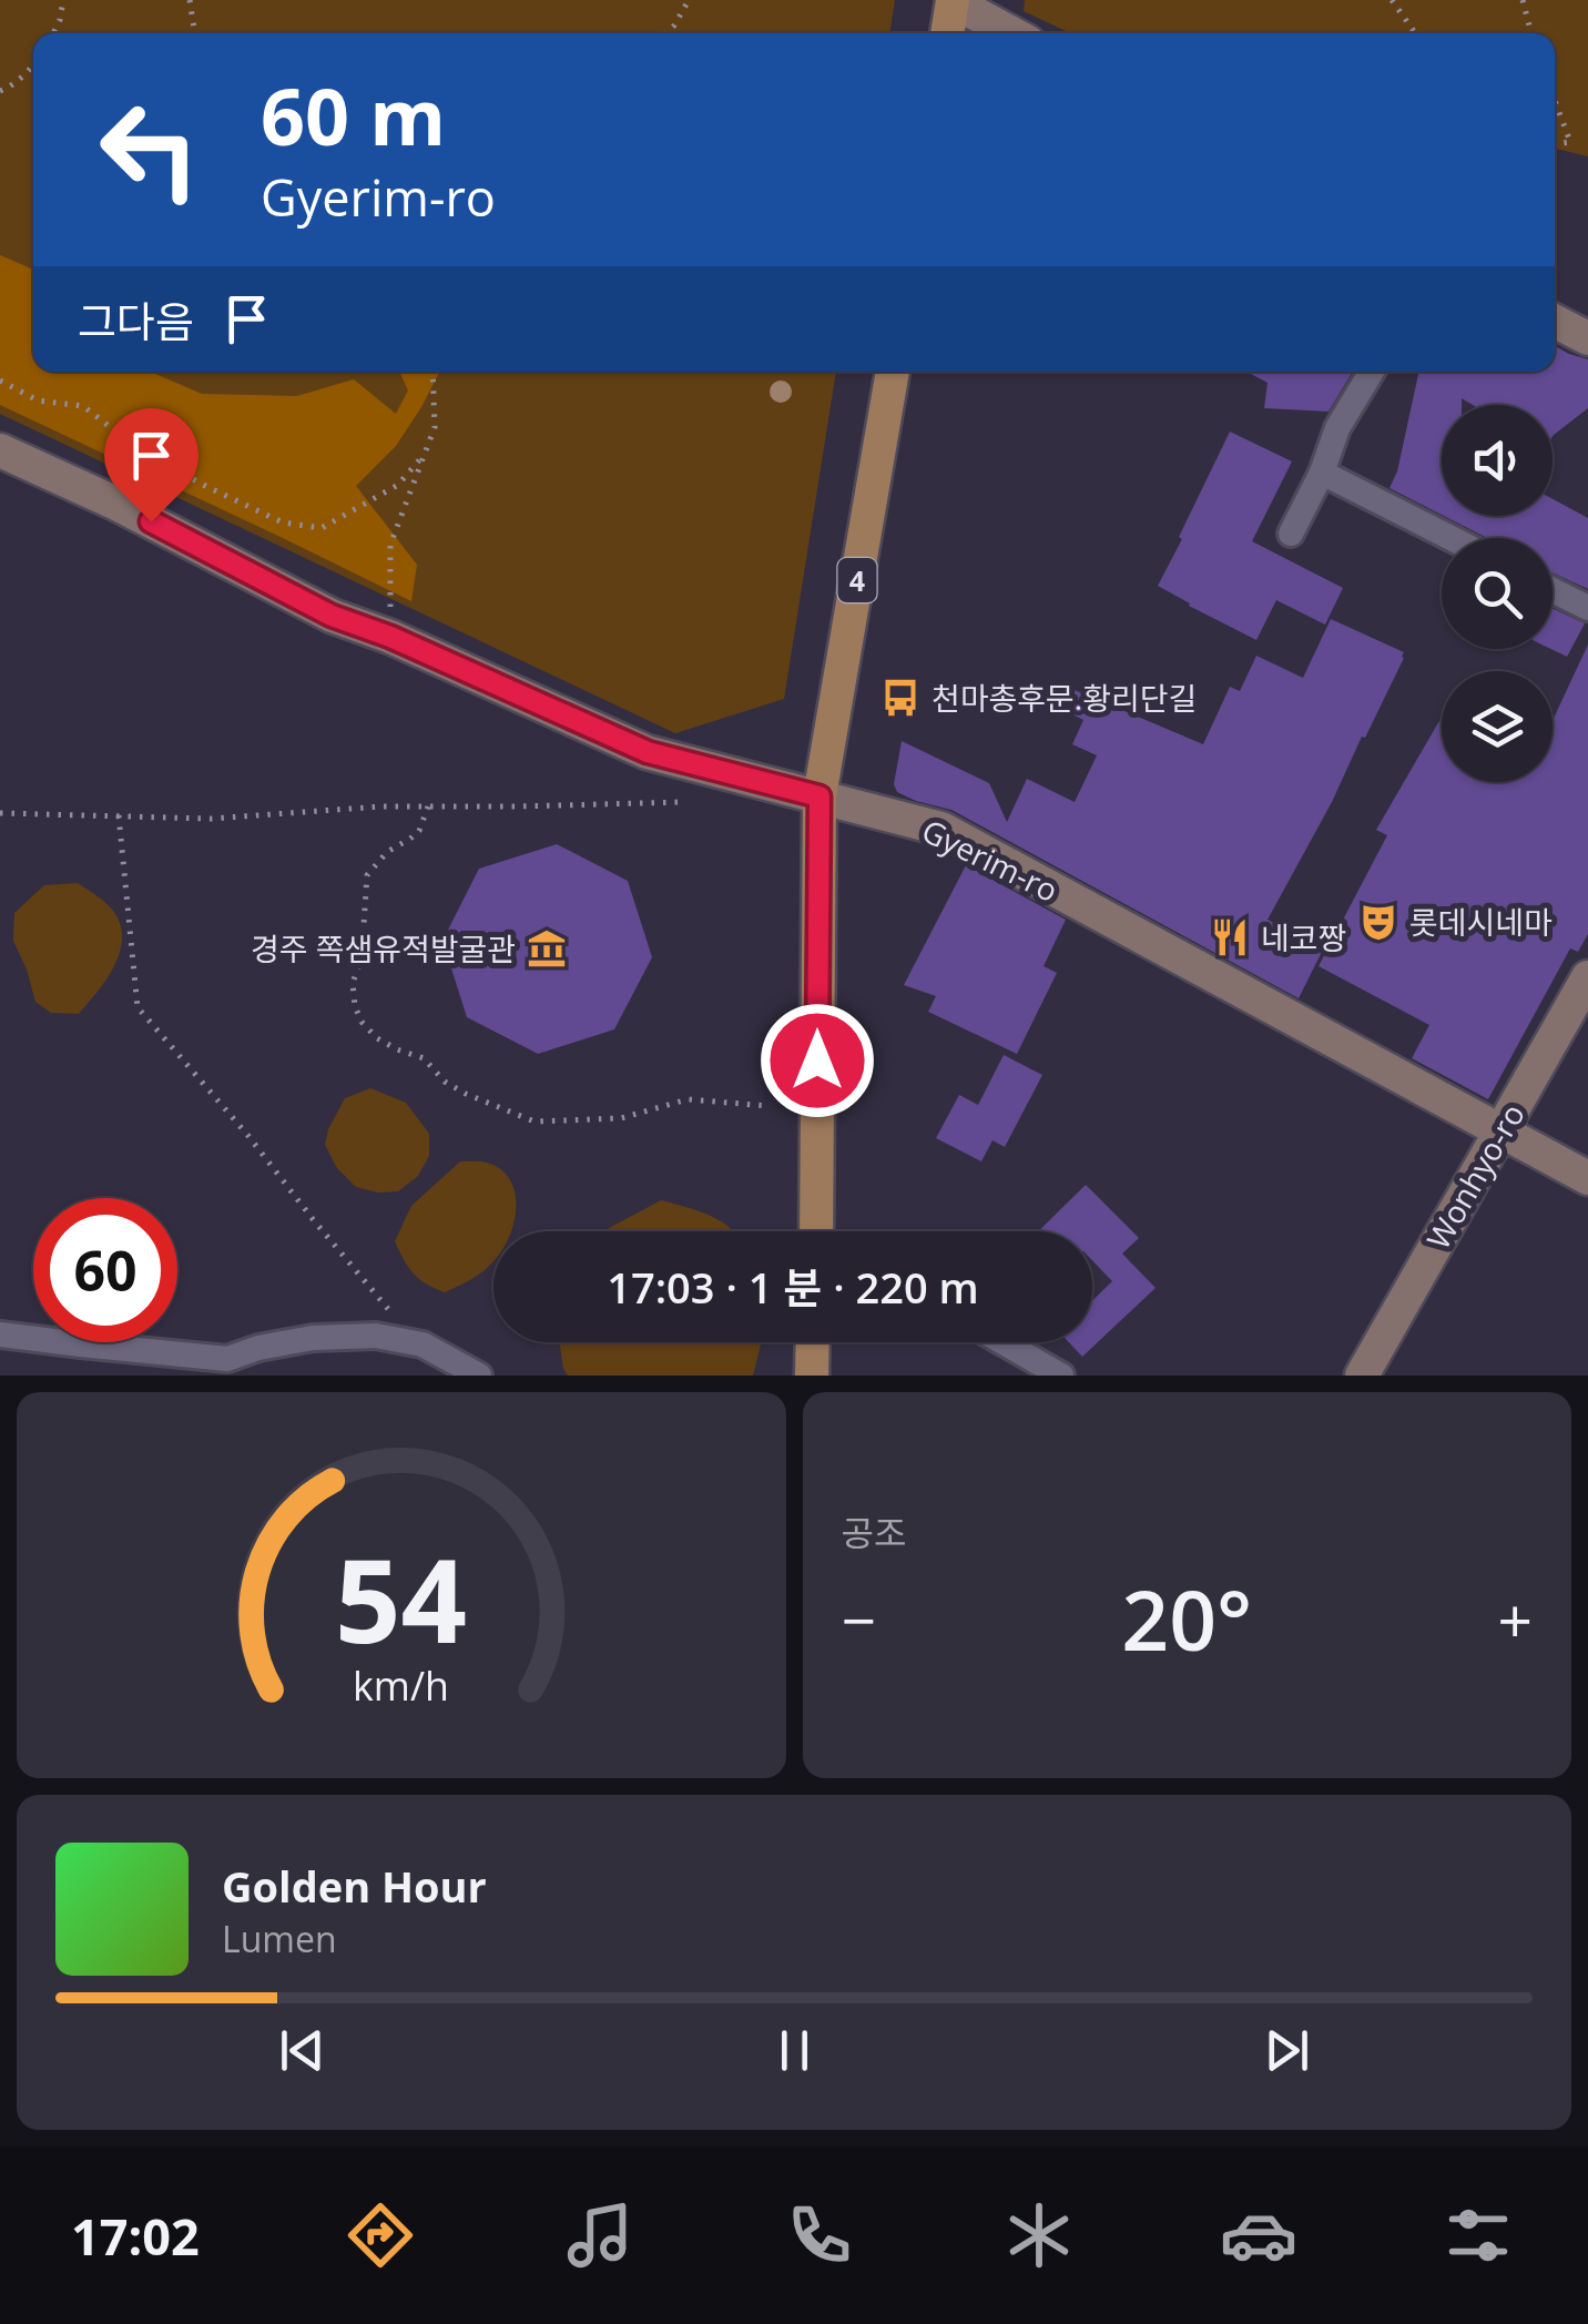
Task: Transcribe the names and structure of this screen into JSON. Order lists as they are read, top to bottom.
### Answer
{
  "streets": {
    "main road": ["4"],
    "street": ["Gyerim-ro", "Wonhyo-ro"]
  },
  "crossings": [
    ["4", "Gyerim-ro"],
    ["Gyerim-ro", "Wonhyo-ro"]
  ],
  "places": {
    "bus stop": ["천마총후문.황리단길"],
    "theatre": ["롯데시네마"],
    "restaurant": ["네코짱"],
    "museum": ["경주 쪽샘유적발굴관"]
  },
  "page": {
    "turn": ["60 m", "Gyerim-ro"],
    "then": "그다음",
    "limit": "60",
    "trip": "17:03 · 1 분 · 220 m",
    "tile": "공조",
    "heat": ["−", "20°", "+"],
    "song": ["Golden Hour", "Lumen"],
    "tabs": "17:02",
    "gauge": ["54", "km/h"]
  }
}
